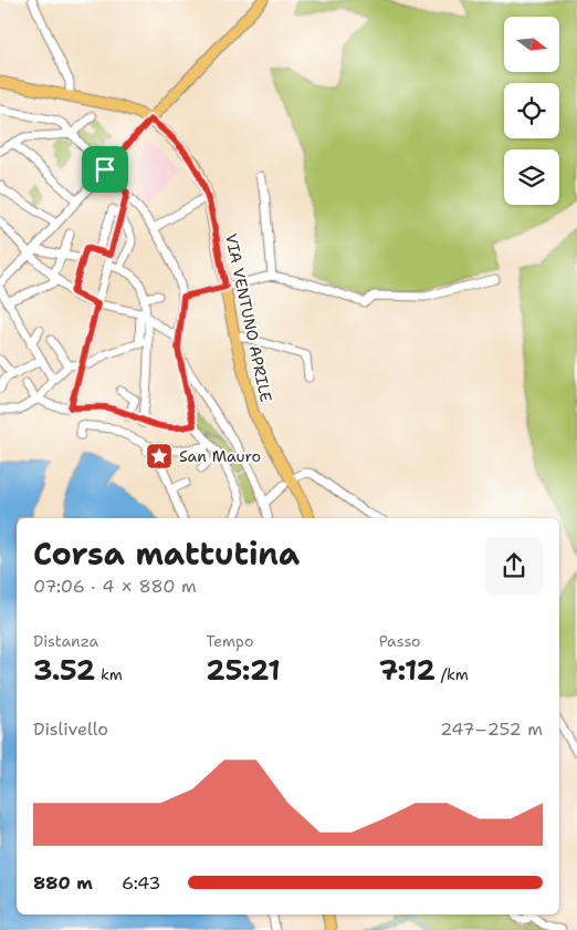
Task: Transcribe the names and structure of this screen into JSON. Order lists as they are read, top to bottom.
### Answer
{
  "streets": {
    "main road": ["VIA VENTUNO APRILE"]
  },
  "places": {
    "place": ["San Mauro"]
  },
  "north": "right",
  "page": {
    "heading": ["Corsa mattutina", "07:06 · 4 × 880 m"],
    "stats": [
      ["Distanza", "3.52 km"],
      ["Tempo", "25:21"],
      ["Passo", "7:12 /km"]
    ],
    "chart": ["Dislivello", "247–252 m"],
    "list": [
      {
        "name": "880 m",
        "note": "6:43"
      }
    ]
  }
}
